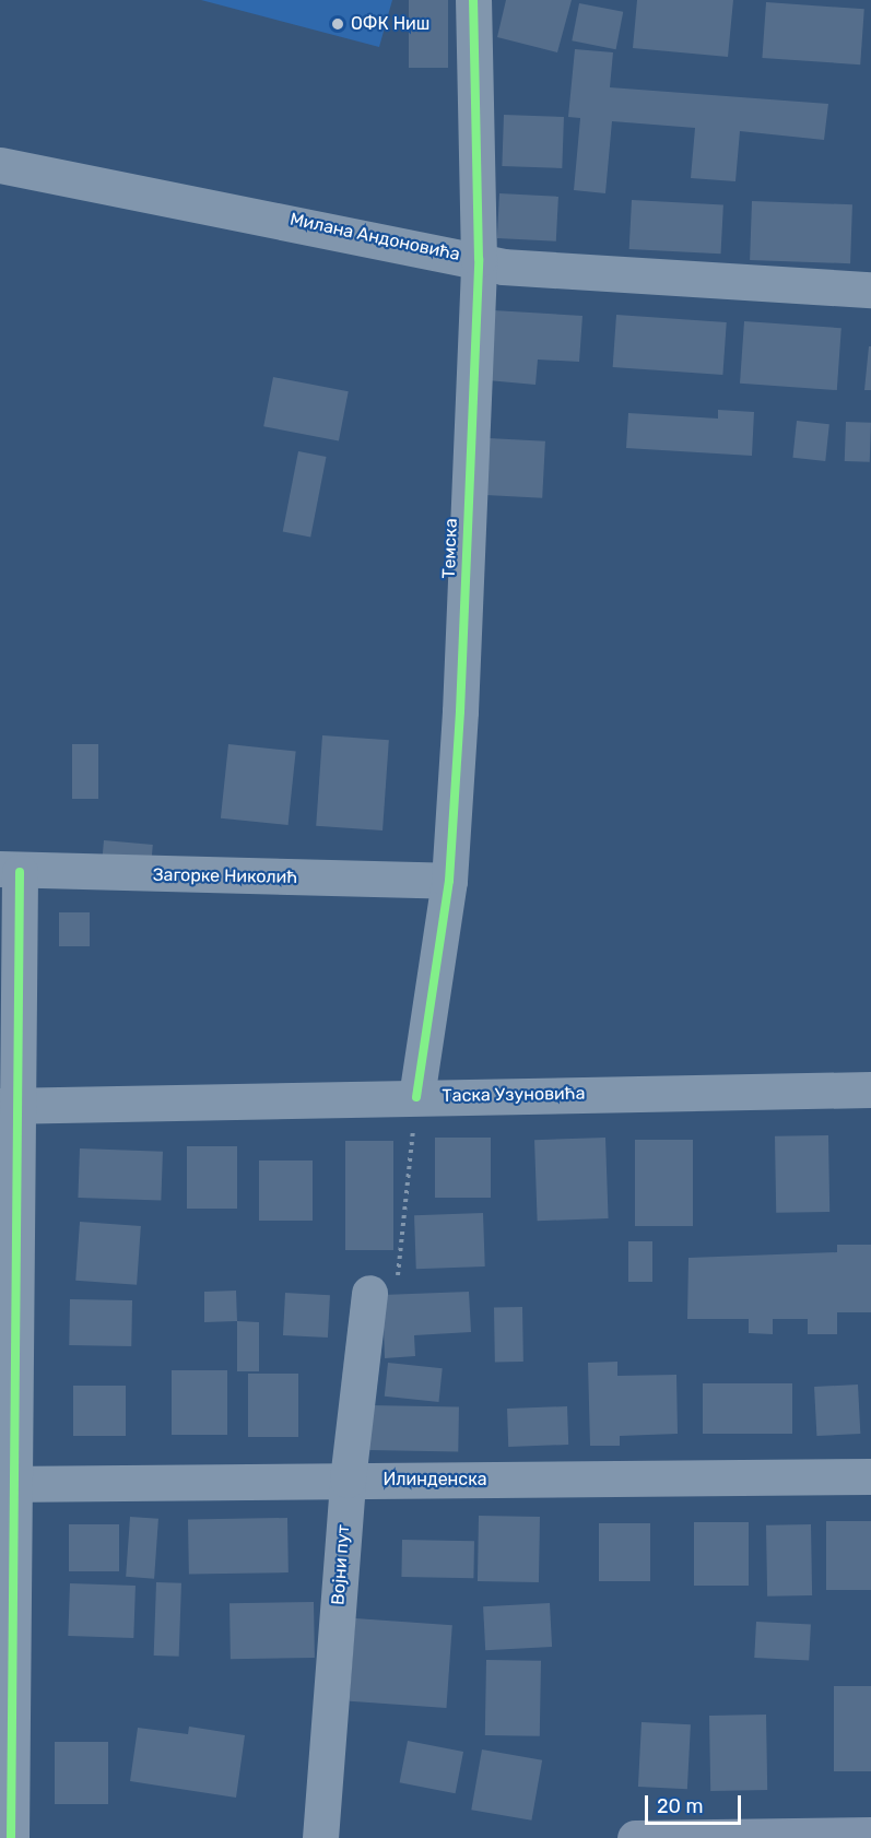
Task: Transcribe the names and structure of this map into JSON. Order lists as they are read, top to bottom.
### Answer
{
  "streets": {
    "street": [
      "Милана Андоновића",
      "Темска",
      "Загорке Николић",
      "Таска Узуновића",
      "Илинденска",
      "Војни пут"
    ]
  },
  "crossings": [
    ["Милана Андоновића", "Темска"],
    ["Темска", "Загорке Николић"],
    ["Темска", "Таска Узуновића"],
    ["Илинденска", "Војни пут"]
  ],
  "places": ["ОФК Ниш"],
  "scale_bar": "20 m"
}
